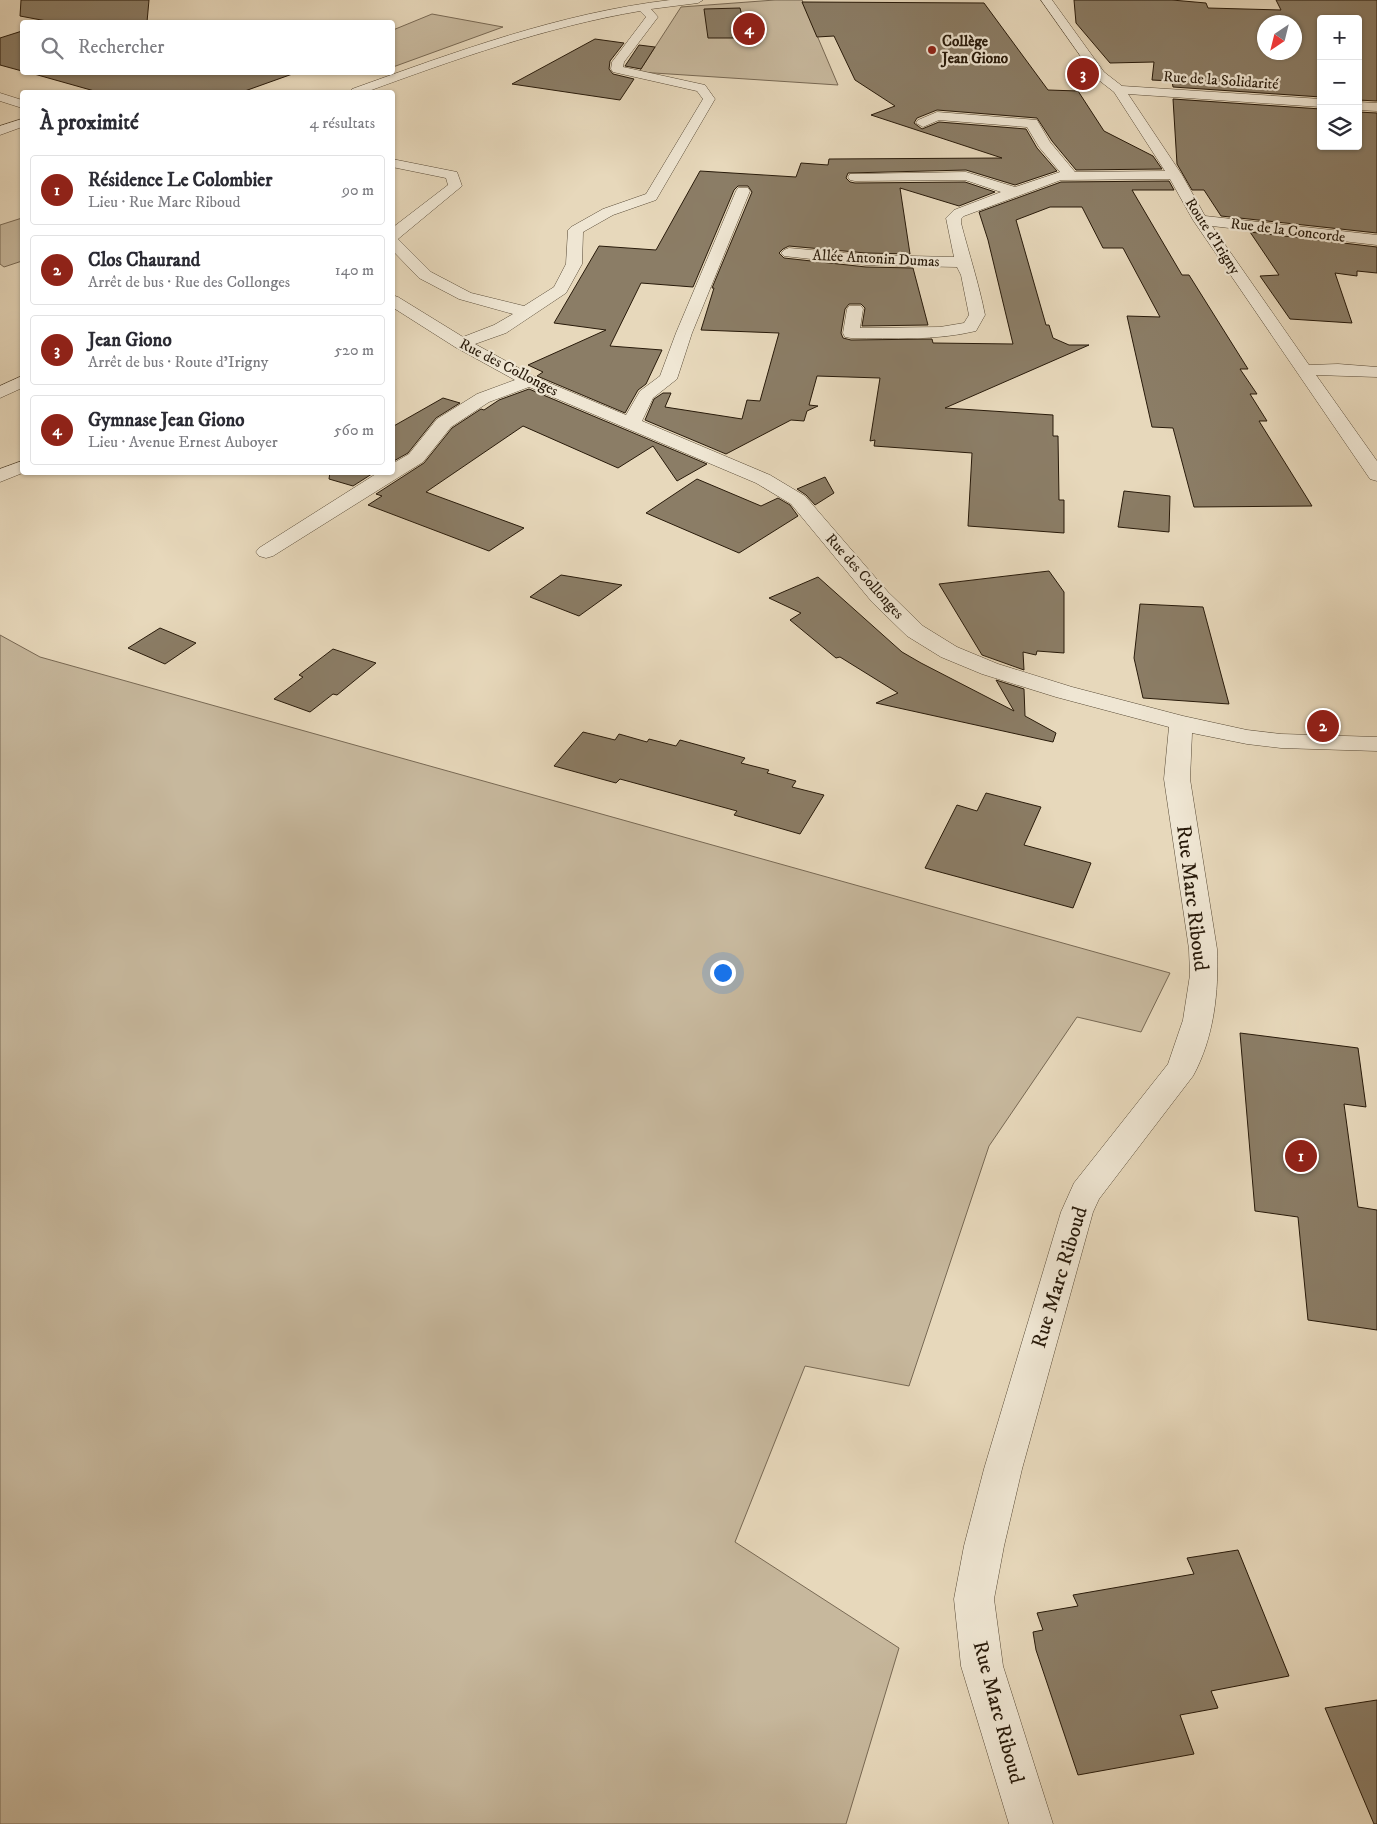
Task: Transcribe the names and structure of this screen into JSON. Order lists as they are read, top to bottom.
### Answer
{
  "streets": {
    "street": [
      "Rue de la Solidarité",
      "Rue de la Concorde",
      "Route d'Irigny",
      "Allée Antonin Dumas",
      "Rue des Collonges",
      "Rue Marc Riboud"
    ]
  },
  "crossings": [
    ["Rue de la Solidarité", "Route d'Irigny"],
    ["Rue de la Concorde", "Route d'Irigny"],
    ["Route d'Irigny", "Allée Antonin Dumas"],
    ["Rue des Collonges", "Rue Marc Riboud"]
  ],
  "places": ["Collège Jean Giono"],
  "north": "bottom left",
  "page": {
    "pins": [
      "4",
      "3",
      "2",
      "1"
    ],
    "map_buttons": ["+", "−"],
    "search": "Rechercher",
    "heading": ["À proximité", "4 résultats"],
    "list": [
      {
        "mark": "1",
        "name": "Résidence Le Colombier",
        "note": "Lieu · Rue Marc Riboud",
        "value": "90 m"
      },
      {
        "mark": "2",
        "name": "Clos Chaurand",
        "note": "Arrêt de bus · Rue des Collonges",
        "value": "140 m"
      },
      {
        "mark": "3",
        "name": "Jean Giono",
        "note": "Arrêt de bus · Route d'Irigny",
        "value": "520 m"
      },
      {
        "mark": "4",
        "name": "Gymnase Jean Giono",
        "note": "Lieu · Avenue Ernest Auboyer",
        "value": "560 m"
      }
    ]
  }
}
